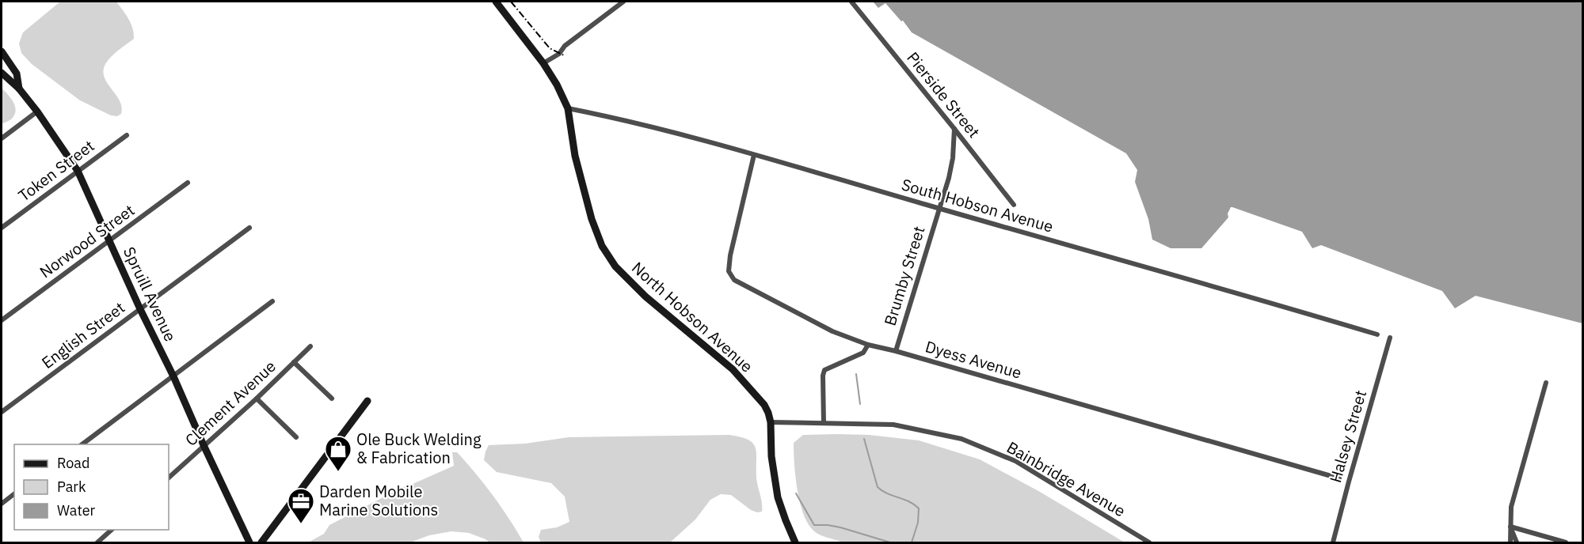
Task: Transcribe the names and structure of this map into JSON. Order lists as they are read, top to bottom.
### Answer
{
  "streets": {
    "street": [
      "Pierside Street",
      "Token Street",
      "South Hobson Avenue",
      "Norwood Street",
      "Brumby Street",
      "Spruill Avenue",
      "North Hobson Avenue",
      "English Street",
      "Dyess Avenue",
      "Clement Avenue",
      "Halsey Street",
      "Bainbridge Avenue"
    ]
  },
  "crossings": [
    ["Pierside Street", "Brumby Street"],
    ["Token Street", "Spruill Avenue"],
    ["South Hobson Avenue", "Brumby Street"],
    ["South Hobson Avenue", "North Hobson Avenue"],
    ["South Hobson Avenue", "Dyess Avenue"],
    ["Norwood Street", "Spruill Avenue"],
    ["Brumby Street", "Dyess Avenue"],
    ["Spruill Avenue", "English Street"],
    ["Spruill Avenue", "Clement Avenue"],
    ["North Hobson Avenue", "Bainbridge Avenue"]
  ],
  "places": {
    "shop": ["Ole Buck Welding & Fabrication"],
    "office": ["Darden Mobile Marine Solutions"]
  },
  "legend": ["Road", "Park", "Water"]
}
